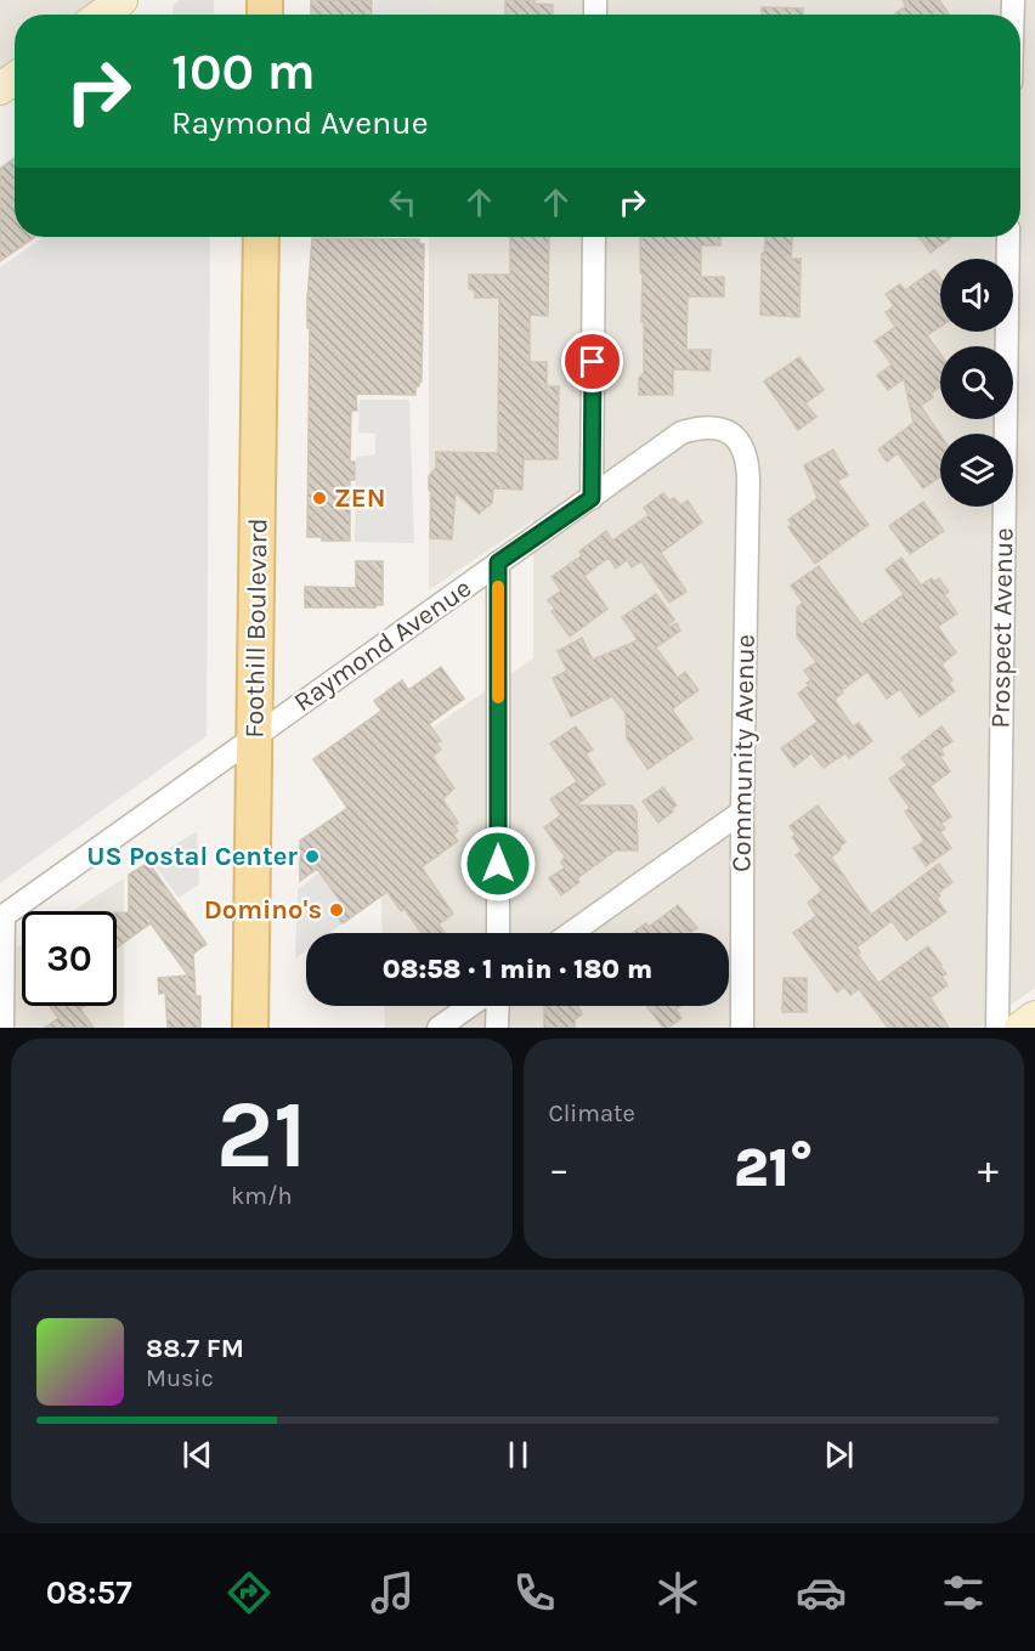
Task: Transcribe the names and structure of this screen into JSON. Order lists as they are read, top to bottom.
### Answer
{
  "streets": {
    "main road": ["Foothill Boulevard"],
    "street": ["Prospect Avenue", "Raymond Avenue", "Community Avenue"]
  },
  "crossings": [
    ["Foothill Boulevard", "Raymond Avenue"],
    ["Raymond Avenue", "Community Avenue"]
  ],
  "places": ["ZEN", "US Postal Center", "Domino's"],
  "page": {
    "turn": ["100 m", "Raymond Avenue"],
    "limit": "30",
    "trip": "08:58 · 1 min · 180 m",
    "tile": [
      ["21", "km/h"],
      "Climate"
    ],
    "heat": ["−", "21°", "+"],
    "song": ["88.7 FM", "Music"],
    "tabs": "08:57"
  }
}
